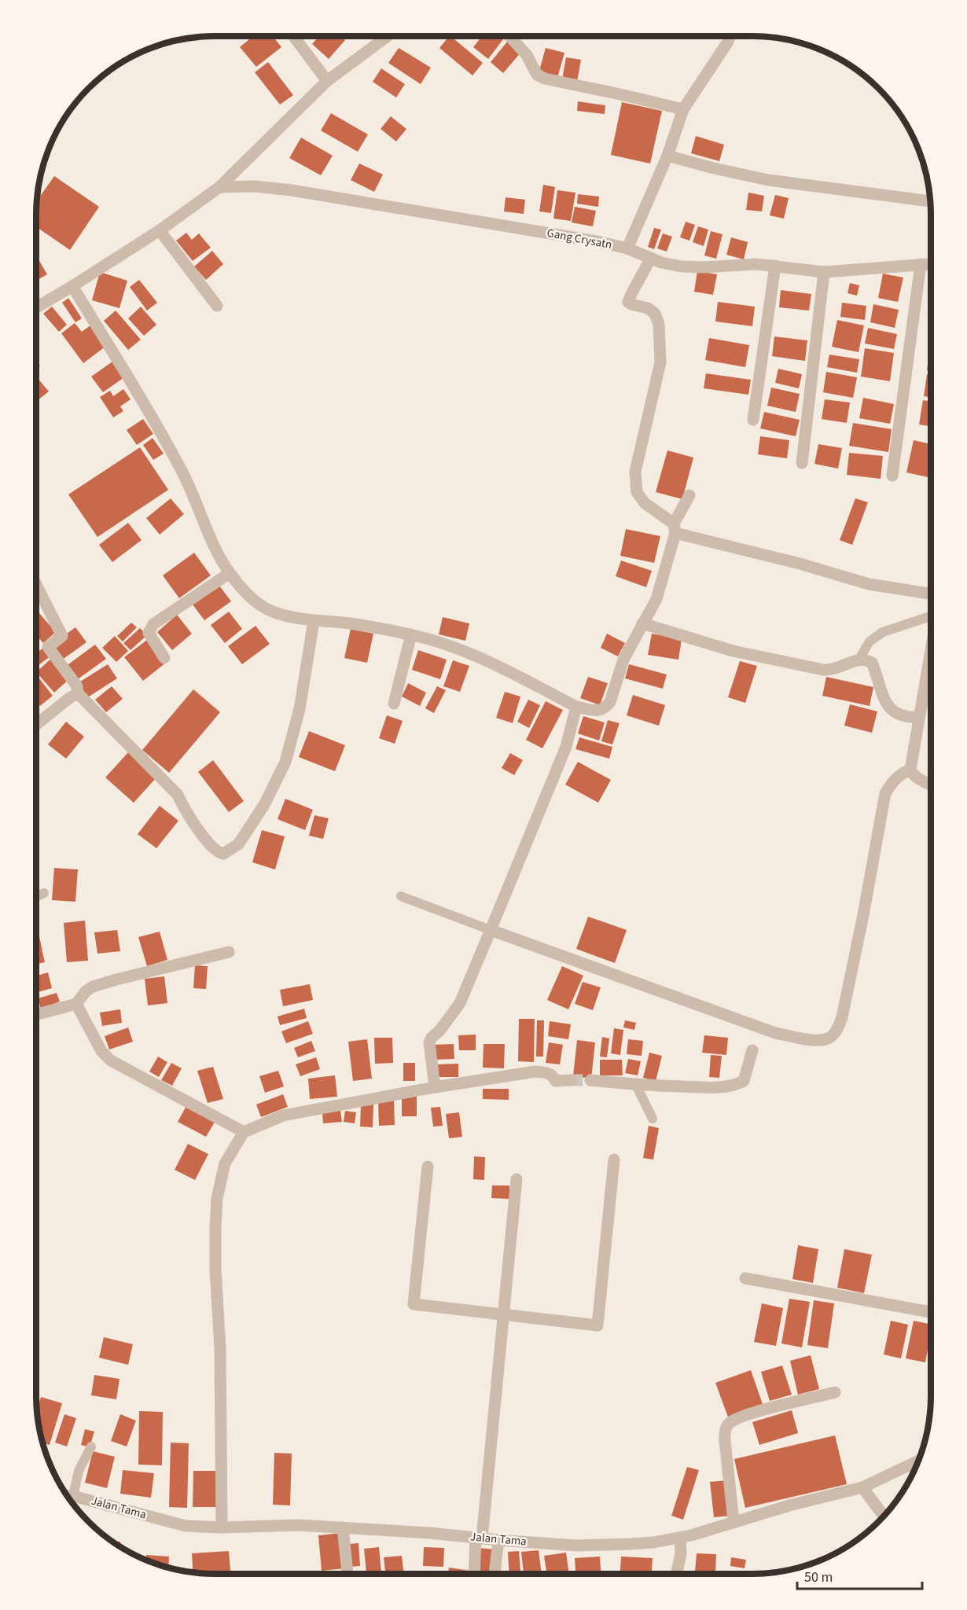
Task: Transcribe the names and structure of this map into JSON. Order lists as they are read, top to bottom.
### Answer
{
  "streets": {
    "street": ["Gang Crysatn", "Jalan Tama"]
  },
  "scale_bar": "50 m"
}
